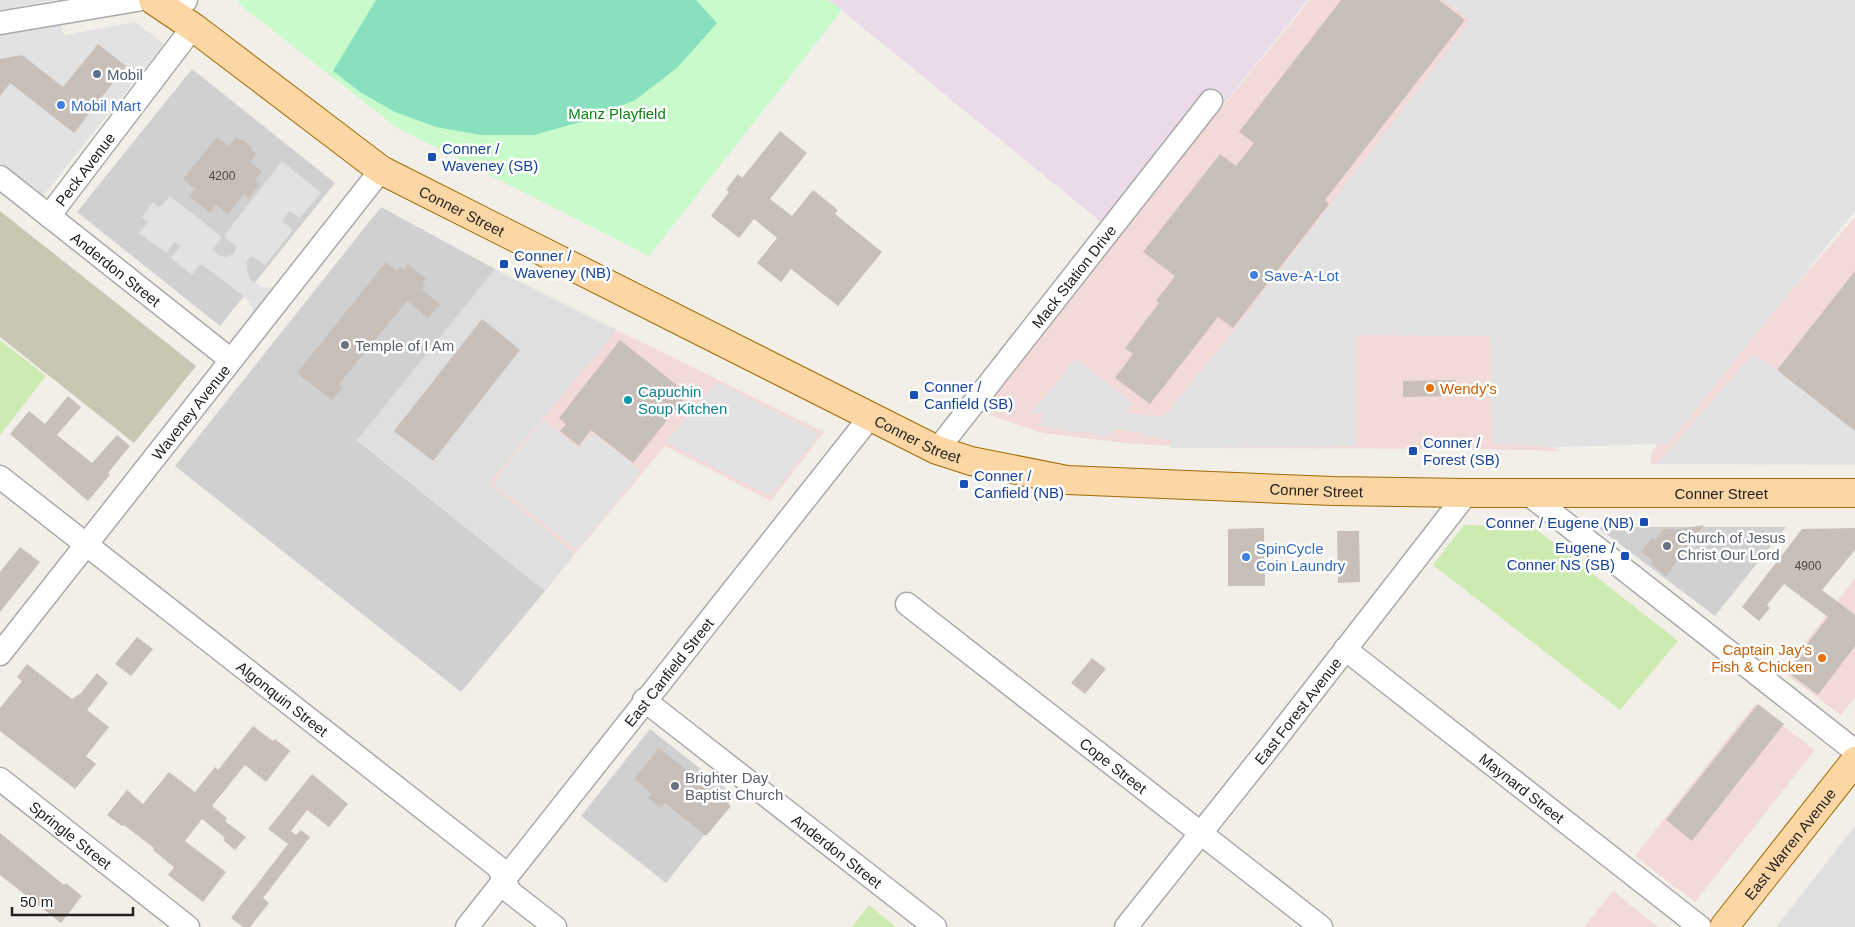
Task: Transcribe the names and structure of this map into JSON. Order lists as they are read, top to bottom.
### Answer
{
  "streets": {
    "main road": ["Conner Street", "East Warren Avenue"],
    "street": [
      "Peck Avenue",
      "Anderdon Street",
      "Mack Station Drive",
      "Waveney Avenue",
      "East Canfield Street",
      "Algonquin Street",
      "East Forest Avenue",
      "Cope Street",
      "Maynard Street",
      "Springle Street"
    ]
  },
  "crossings": [
    ["Peck Avenue", "Conner Street"],
    ["Peck Avenue", "Anderdon Street"],
    ["Conner Street", "Mack Station Drive"],
    ["Conner Street", "Waveney Avenue"],
    ["Conner Street", "East Canfield Street"],
    ["Conner Street", "East Forest Avenue"],
    ["Anderdon Street", "Waveney Avenue"],
    ["Anderdon Street", "East Canfield Street"],
    ["Waveney Avenue", "Algonquin Street"],
    ["East Canfield Street", "Algonquin Street"],
    ["East Forest Avenue", "Cope Street"],
    ["East Forest Avenue", "Maynard Street"]
  ],
  "parks": ["Manz Playfield"],
  "places": {
    "other": [
      "Mobil",
      "Mobil Mart",
      "Save-A-Lot",
      "Temple of I Am",
      "Wendy's",
      "Capuchin Soup Kitchen",
      "Church of Jesus Christ Our Lord",
      "SpinCycle Coin Laundry",
      "Captain Jay's Fish & Chicken",
      "Brighter Day Baptist Church"
    ],
    "transit": [
      "Conner / Waveney (SB)",
      "Conner / Waveney (NB)",
      "Conner / Canfield (SB)",
      "Conner / Forest (SB)",
      "Conner / Canfield (NB)",
      "Conner / Eugene (NB)",
      "Eugene / Conner NS (SB)"
    ]
  },
  "house_numbers": ["4200", "4900"],
  "scale_bar": "50 m"
}
